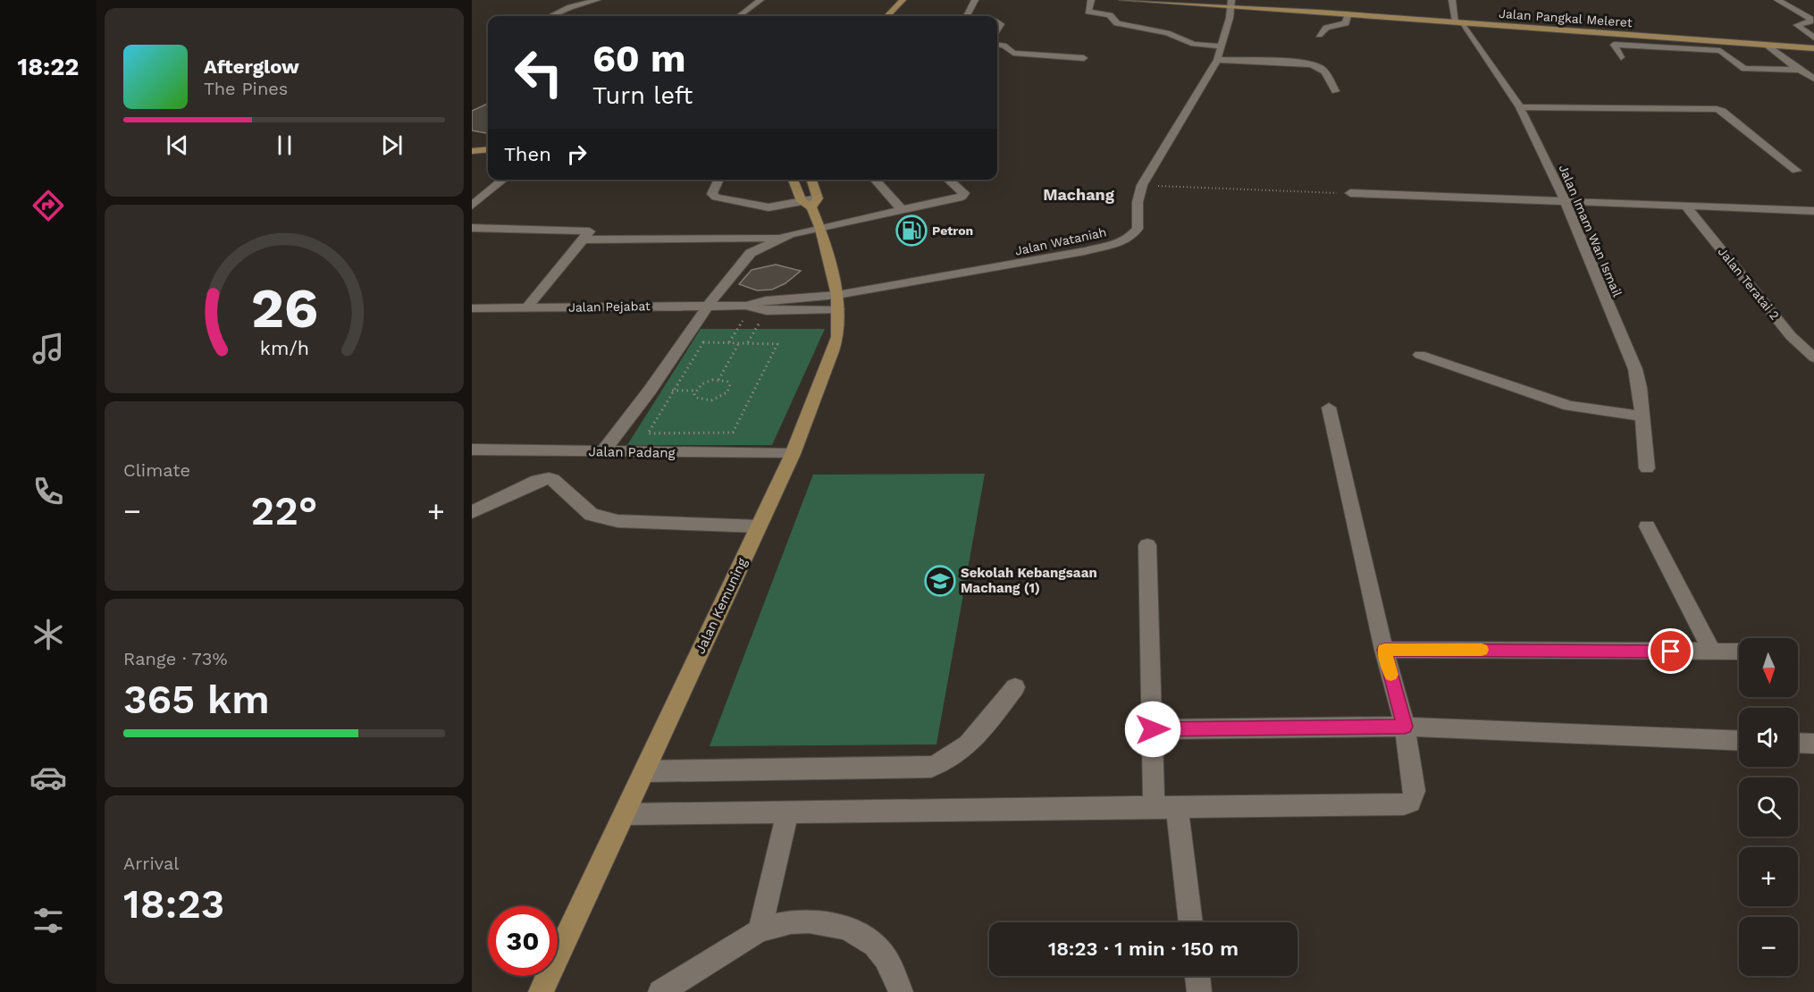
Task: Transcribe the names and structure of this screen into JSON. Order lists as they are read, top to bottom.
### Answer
{
  "streets": {
    "main road": ["Jalan Pangkal Meleret", "Jalan Kemuning"],
    "street": [
      "Jalan Imam Wan Ismail",
      "Jalan Wataniah",
      "Jalan Teratai 2",
      "Jalan Pejabat",
      "Jalan Padang"
    ]
  },
  "crossings": [
    ["Jalan Pangkal Meleret", "Jalan Imam Wan Ismail"],
    ["Jalan Pangkal Meleret", "Jalan Wataniah"],
    ["Jalan Wataniah", "Jalan Pejabat"],
    ["Jalan Wataniah", "Jalan Kemuning"],
    ["Jalan Pejabat", "Jalan Kemuning"],
    ["Jalan Padang", "Jalan Kemuning"]
  ],
  "districts": ["Machang"],
  "places": {
    "fuel station": ["Petron"],
    "school or university": ["Sekolah Kebangsaan Machang (1)"]
  },
  "north": "bottom",
  "page": {
    "tabs": "18:22",
    "turn": ["60 m", "Turn left"],
    "song": ["Afterglow", "The Pines"],
    "then": "Then",
    "tile": [
      "Climate",
      ["Range · 73%", "365 km"],
      ["Arrival", "18:23"]
    ],
    "heat": ["−", "22°", "+"],
    "map_buttons": ["+", "−"],
    "limit": "30",
    "trip": "18:23 · 1 min · 150 m",
    "gauge": ["26", "km/h"]
  }
}
